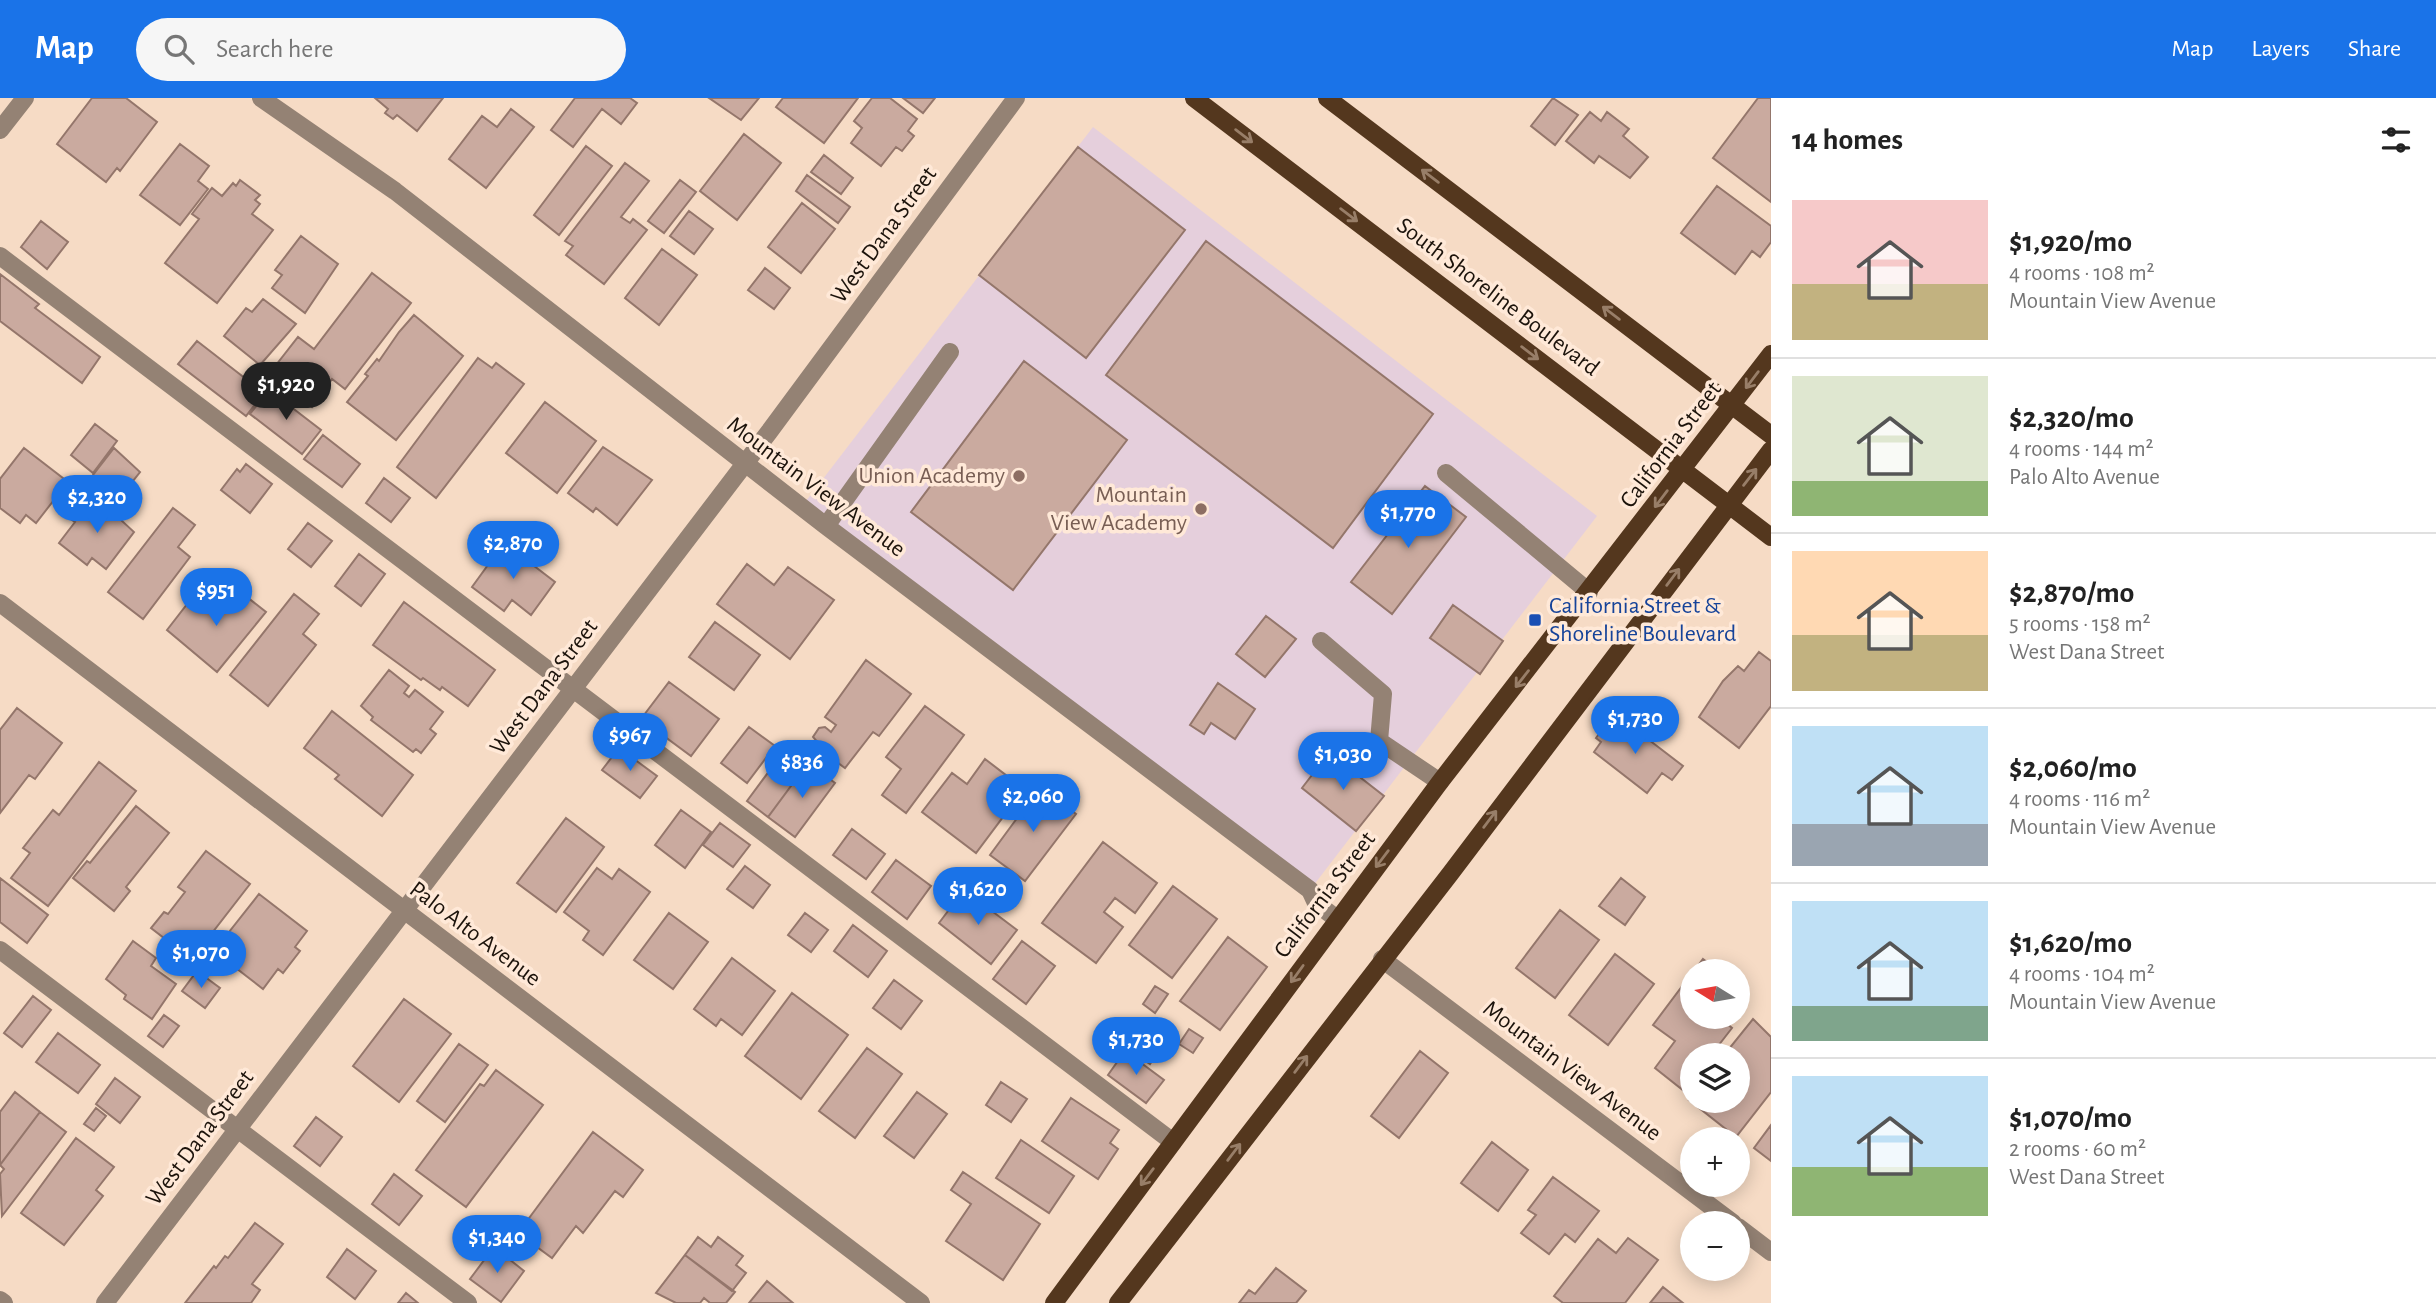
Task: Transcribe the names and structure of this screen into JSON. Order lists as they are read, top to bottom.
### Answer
{
  "streets": {
    "main road": ["South Shoreline Boulevard", "California Street"],
    "street": ["West Dana Street", "Mountain View Avenue", "Palo Alto Avenue"]
  },
  "crossings": [
    ["West Dana Street", "Mountain View Avenue"],
    ["West Dana Street", "Palo Alto Avenue"],
    ["South Shoreline Boulevard", "California Street"],
    ["California Street", "Mountain View Avenue"]
  ],
  "places": {
    "other": ["Union Academy", "Mountain View Academy"],
    "transit": ["California Street & Shoreline Boulevard"]
  },
  "north": "left",
  "page": {
    "header": "Map",
    "search": "Search here",
    "nav": ["Map", "Layers", "Share"],
    "heading": "14 homes",
    "list": [
      {
        "name": "$1,920/mo",
        "note": "4 rooms · 108 m² · Mountain View Avenue"
      },
      {
        "name": "$2,320/mo",
        "note": "4 rooms · 144 m² · Palo Alto Avenue"
      },
      {
        "name": "$2,870/mo",
        "note": "5 rooms · 158 m² · West Dana Street"
      },
      {
        "name": "$2,060/mo",
        "note": "4 rooms · 116 m² · Mountain View Avenue"
      },
      {
        "name": "$1,620/mo",
        "note": "4 rooms · 104 m² · Mountain View Avenue"
      },
      {
        "name": "$1,070/mo",
        "note": "2 rooms · 60 m² · West Dana Street"
      }
    ],
    "price": [
      "$1,920",
      "$2,320",
      "$1,770",
      "$2,870",
      "$951",
      "$1,730",
      "$967",
      "$1,030",
      "$836",
      "$2,060",
      "$1,620",
      "$1,070",
      "$1,730",
      "$1,340"
    ],
    "map_buttons": ["+", "−"]
  }
}
